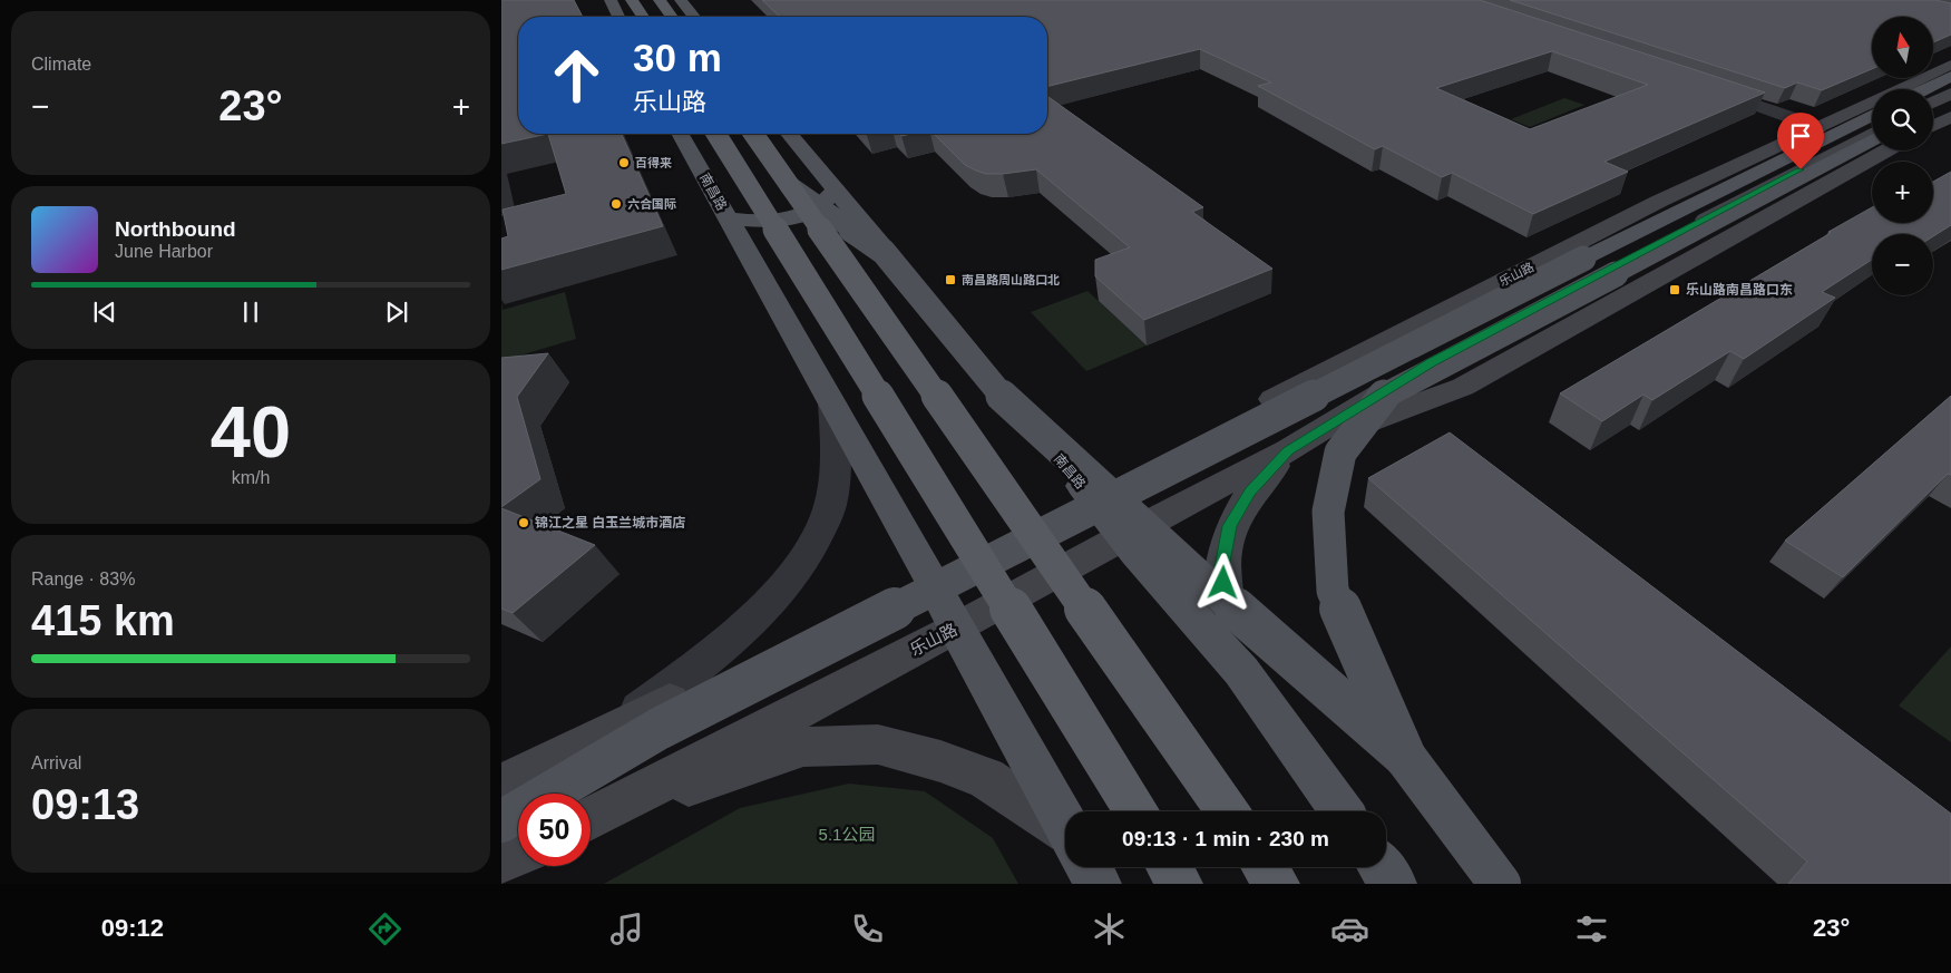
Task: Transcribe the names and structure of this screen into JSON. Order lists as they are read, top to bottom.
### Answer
{
  "streets": {
    "main road": ["南昌路", "乐山路"]
  },
  "crossings": [
    ["南昌路", "乐山路"]
  ],
  "parks": ["5.1公园"],
  "places": {
    "other": ["百得来", "六合国际", "锦江之星 白玉兰城市酒店"],
    "transit": ["南昌路周山路口北", "乐山路南昌路口东"]
  },
  "north": "top",
  "page": {
    "tile": [
      "Climate",
      ["40", "km/h"],
      ["Range · 83%", "415 km"],
      ["Arrival", "09:13"]
    ],
    "map_buttons": ["+", "−"],
    "turn": ["30 m", "乐山路"],
    "heat": ["−", "23°", "+"],
    "song": ["Northbound", "June Harbor"],
    "limit": "50",
    "trip": "09:13 · 1 min · 230 m",
    "tabs": ["09:12", "23°"]
  }
}
